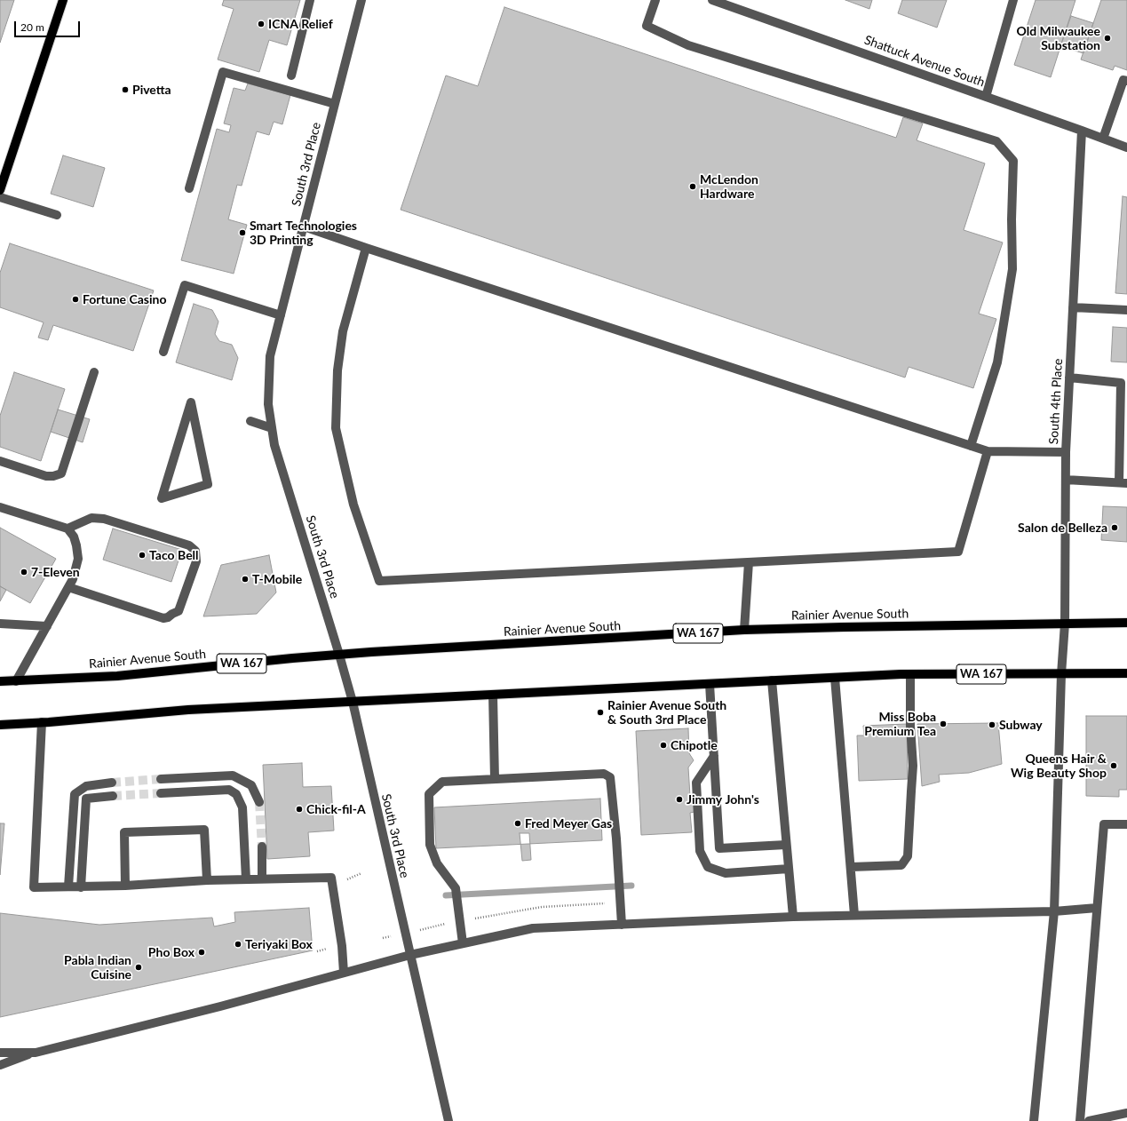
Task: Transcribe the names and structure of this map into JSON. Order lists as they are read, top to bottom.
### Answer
{
  "streets": {
    "main road": ["Rainier Avenue South", "WA 167"],
    "street": ["Shattuck Avenue South", "South 3rd Place", "South 4th Place"]
  },
  "crossings": [
    ["Shattuck Avenue South", "South 4th Place"],
    ["South 3rd Place", "Rainier Avenue South"],
    ["South 3rd Place", "WA 167"],
    ["South 4th Place", "Rainier Avenue South"],
    ["South 4th Place", "WA 167"]
  ],
  "places": [
    "ICNA Relief",
    "Old Milwaukee Substation",
    "Pivetta",
    "McLendon Hardware",
    "Smart Technologies 3D Printing",
    "Fortune Casino",
    "Salon de Belleza",
    "Taco Bell",
    "7-Eleven",
    "T-Mobile",
    "Rainier Avenue South & South 3rd Place",
    "Miss Boba Premium Tea",
    "Subway",
    "Chipotle",
    "Queens Hair & Wig Beauty Shop",
    "Jimmy John's",
    "Chick-fil-A",
    "Fred Meyer Gas",
    "Teriyaki Box",
    "Pho Box",
    "Pabla Indian Cuisine"
  ],
  "scale_bar": "20 m"
}
